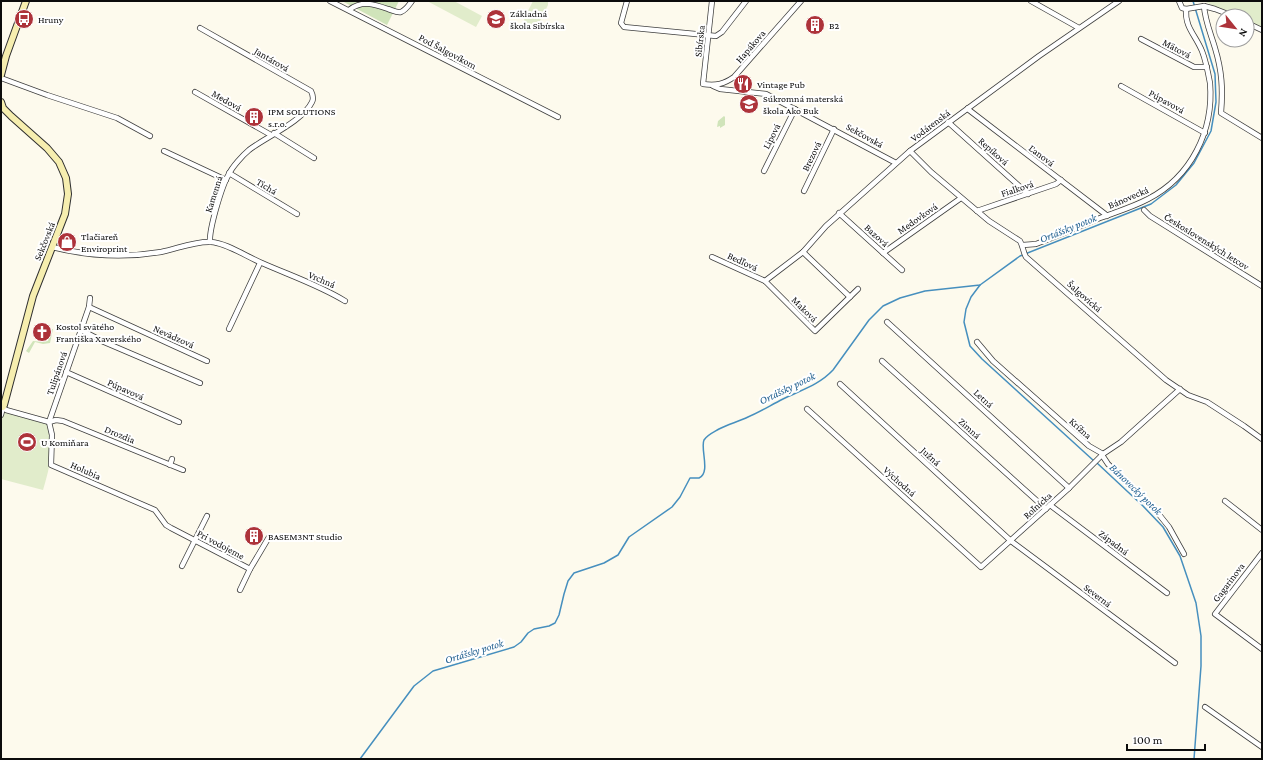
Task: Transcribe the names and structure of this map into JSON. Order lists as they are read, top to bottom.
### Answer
{
  "streets": {
    "street": [
      "Sibírska",
      "Hapákova",
      "Mätová",
      "Pod Šalgovíkom",
      "Jantárová",
      "Medová",
      "Púpavová",
      "Vodárenská",
      "Sekčovská",
      "Lipová",
      "Repíková",
      "Ľanová",
      "Brezová",
      "Tichá",
      "Fialková",
      "Kamenná",
      "Bánovecká",
      "Medovková",
      "Bazová",
      "Československých letcov",
      "Bedľová",
      "Vrchná",
      "Šalgovická",
      "Maková",
      "Nevädzová",
      "Tulipánová",
      "Letná",
      "Zimná",
      "Krížna",
      "Drozdia",
      "Južná",
      "Holubia",
      "Východná",
      "Roľnícka",
      "Západná",
      "Pri vodojeme",
      "Gagarinova",
      "Severná"
    ]
  },
  "crossings": [
    ["Sibírska", "Hapákova"],
    ["Sibírska", "Sekčovská"],
    ["Hapákova", "Sekčovská"],
    ["Mätová", "Bánovecká"],
    ["Jantárová", "Kamenná"],
    ["Medová", "Kamenná"],
    ["Púpavová", "Bánovecká"],
    ["Púpavová", "Tulipánová"],
    ["Vodárenská", "Sekčovská"],
    ["Vodárenská", "Repíková"],
    ["Vodárenská", "Ľanová"],
    ["Vodárenská", "Bazová"],
    ["Vodárenská", "Bedľová"],
    ["Vodárenská", "Maková"],
    ["Sekčovská", "Lipová"],
    ["Sekčovská", "Brezová"],
    ["Repíková", "Fialková"],
    ["Ľanová", "Fialková"],
    ["Ľanová", "Bánovecká"],
    ["Tichá", "Kamenná"],
    ["Bánovecká", "Šalgovická"],
    ["Medovková", "Bazová"],
    ["Bedľová", "Maková"],
    ["Nevädzová", "Tulipánová"],
    ["Tulipánová", "Drozdia"],
    ["Tulipánová", "Holubia"],
    ["Letná", "Roľnícka"],
    ["Zimná", "Roľnícka"],
    ["Krížna", "Roľnícka"],
    ["Drozdia", "Holubia"],
    ["Južná", "Roľnícka"],
    ["Južná", "Severná"],
    ["Holubia", "Pri vodojeme"],
    ["Východná", "Roľnícka"],
    ["Roľnícka", "Západná"],
    ["Roľnícka", "Severná"]
  ],
  "water": ["Ortášsky potok", "Bánovecký potok"],
  "places": {
    "bus stop": ["Hruny"],
    "school or university": ["Základná škola Sibírska", "Súkromná materská škola Ako Buk"],
    "building": ["B2", "IPM SOLUTIONS s.r.o.", "BASEM3NT Studio"],
    "restaurant": ["Vintage Pub"],
    "shop": ["Tlačiareň Enviroprint"],
    "church": ["Kostol svätého Františka Xaverského"],
    "sports": ["U Komiňara"]
  },
  "scale_bar": "100 m",
  "north": "bottom right"
}
